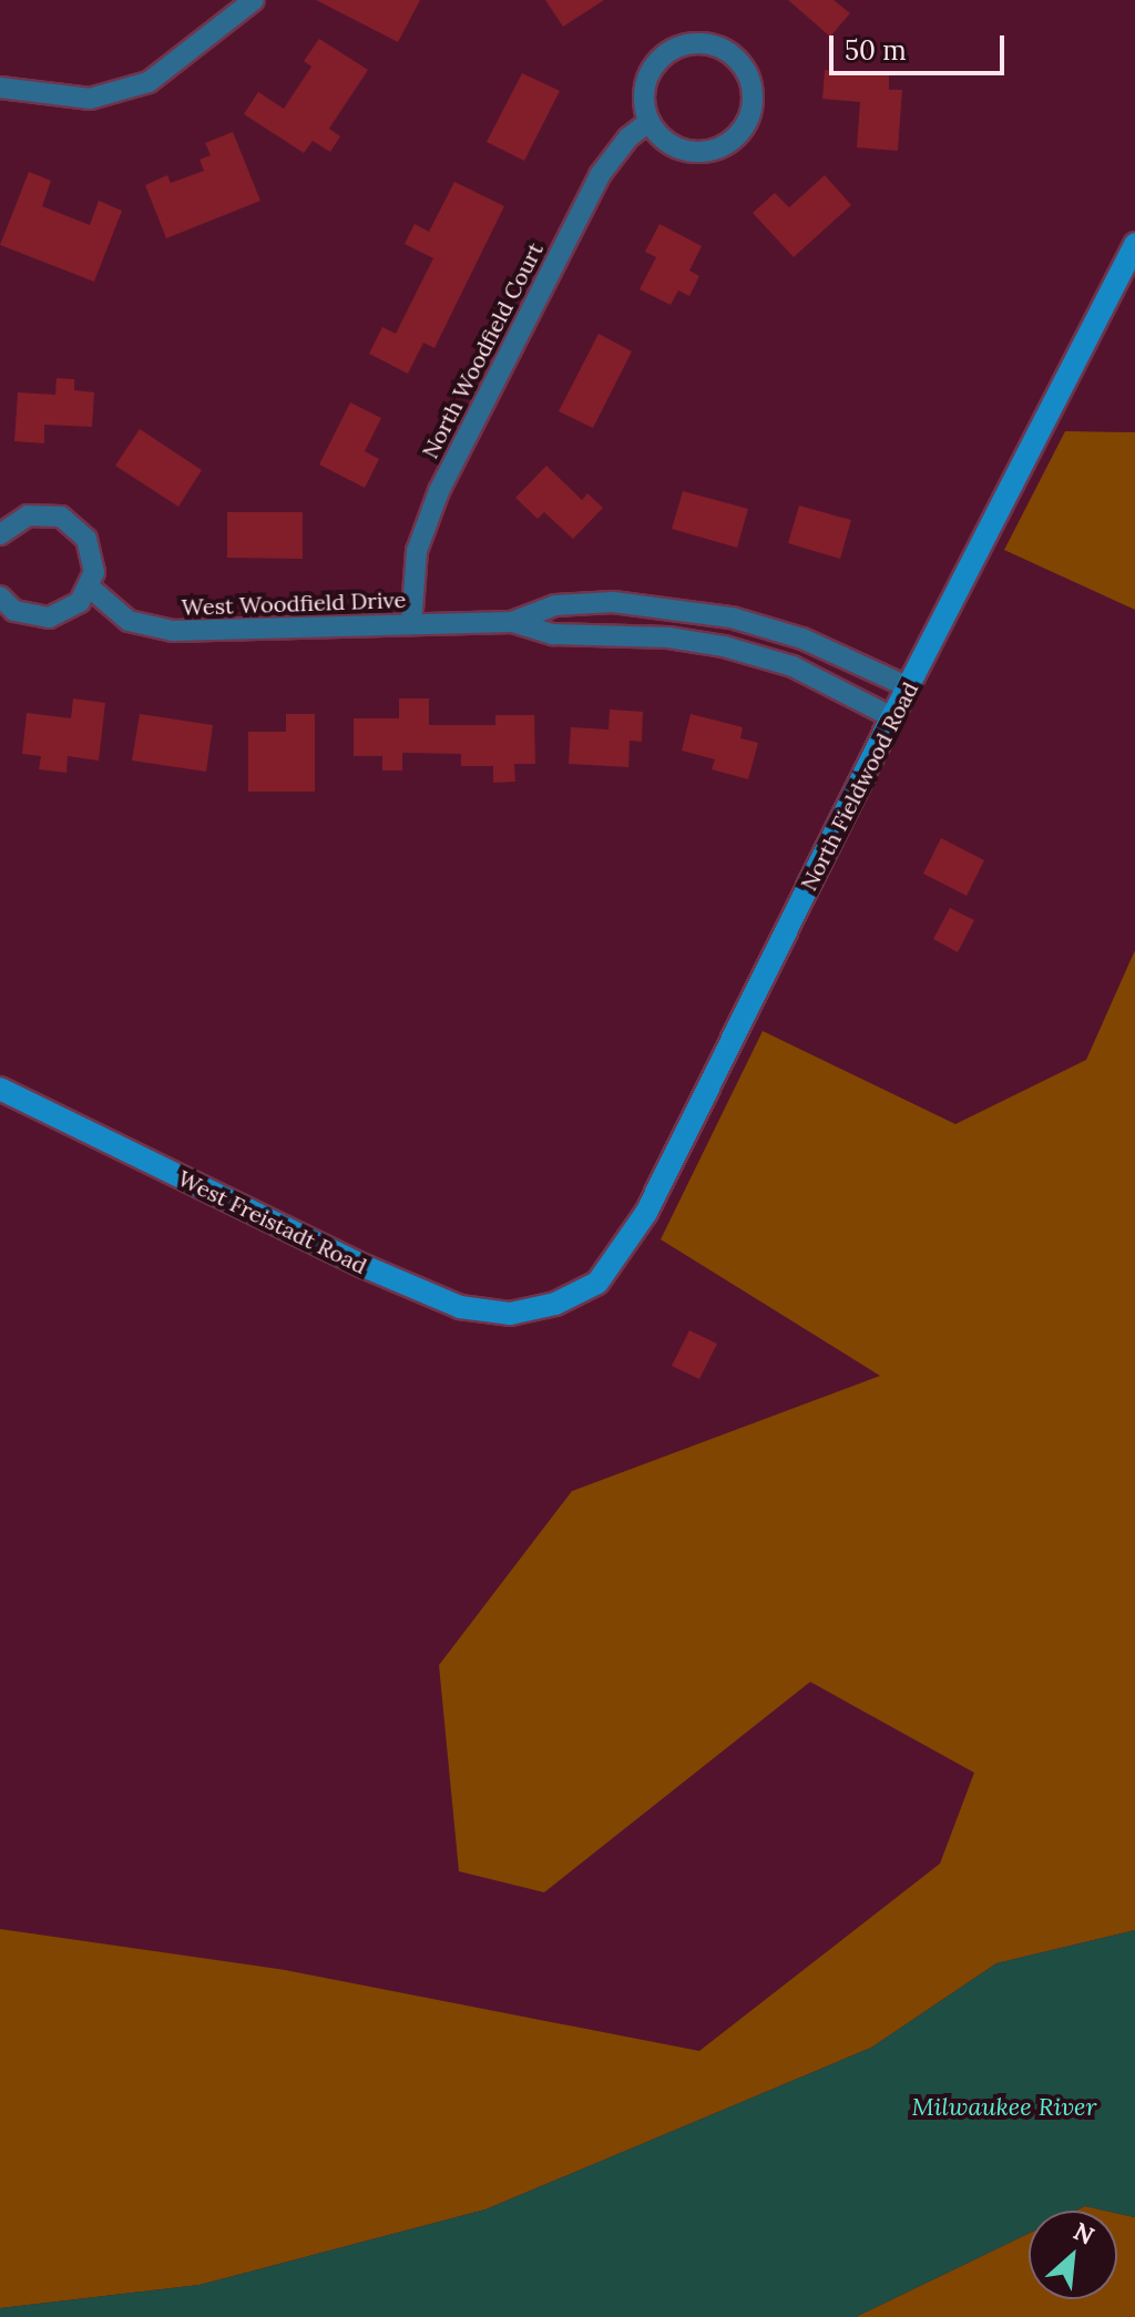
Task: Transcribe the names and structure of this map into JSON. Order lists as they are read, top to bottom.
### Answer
{
  "streets": {
    "street": [
      "North Woodfield Court",
      "West Woodfield Drive",
      "North Fieldwood Road",
      "West Freistadt Road"
    ]
  },
  "crossings": [
    ["North Woodfield Court", "West Woodfield Drive"],
    ["West Woodfield Drive", "North Fieldwood Road"],
    ["North Fieldwood Road", "West Freistadt Road"]
  ],
  "water": ["Milwaukee River"],
  "scale_bar": "50 m",
  "north": "top right"
}
